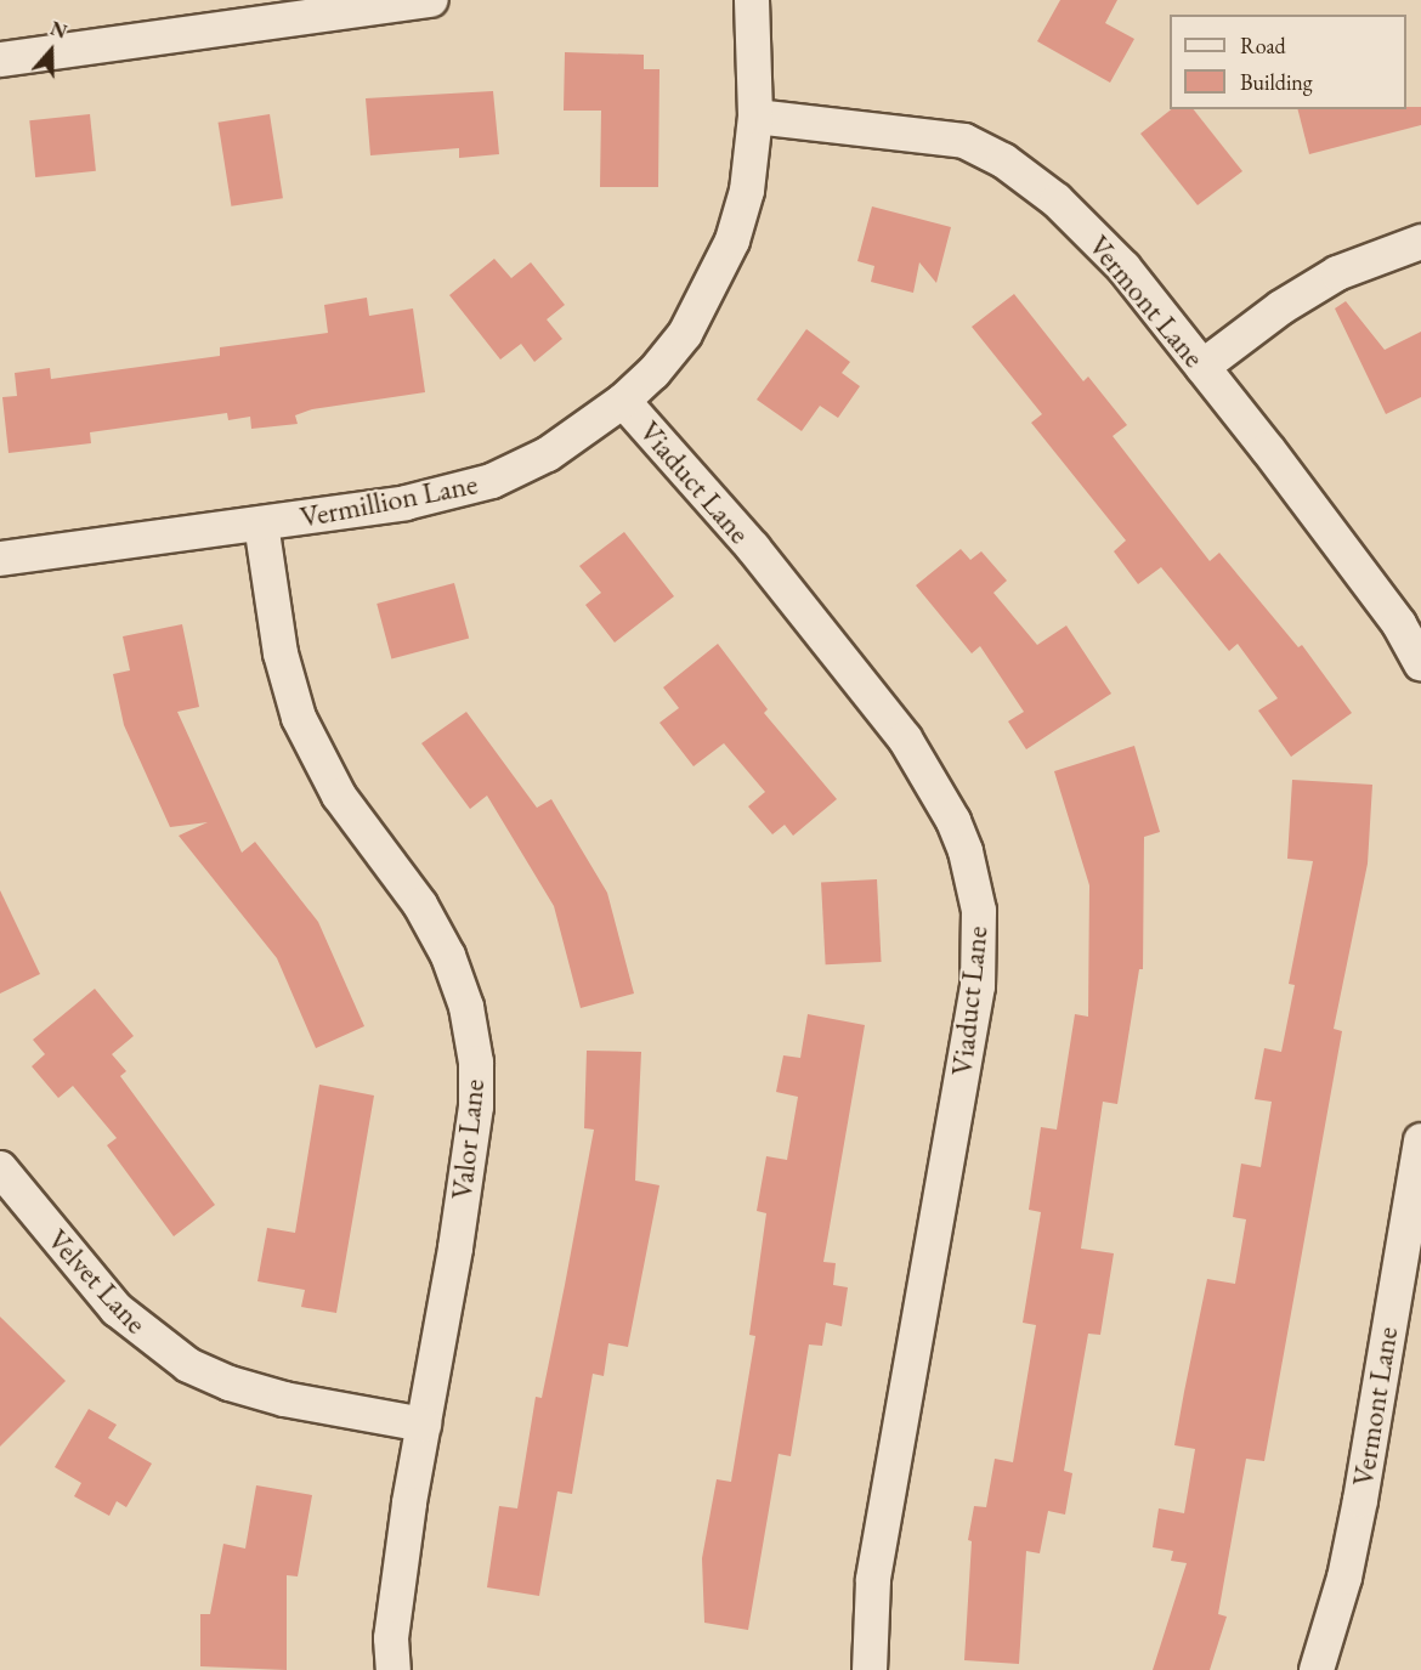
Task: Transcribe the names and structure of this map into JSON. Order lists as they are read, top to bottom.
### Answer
{
  "streets": {
    "street": [
      "Vermont Lane",
      "Viaduct Lane",
      "Vermillion Lane",
      "Valor Lane",
      "Velvet Lane"
    ]
  },
  "crossings": [
    ["Vermont Lane", "Vermillion Lane"],
    ["Viaduct Lane", "Vermillion Lane"],
    ["Vermillion Lane", "Valor Lane"],
    ["Valor Lane", "Velvet Lane"]
  ],
  "legend": ["Road", "Building"],
  "north": "top"
}
